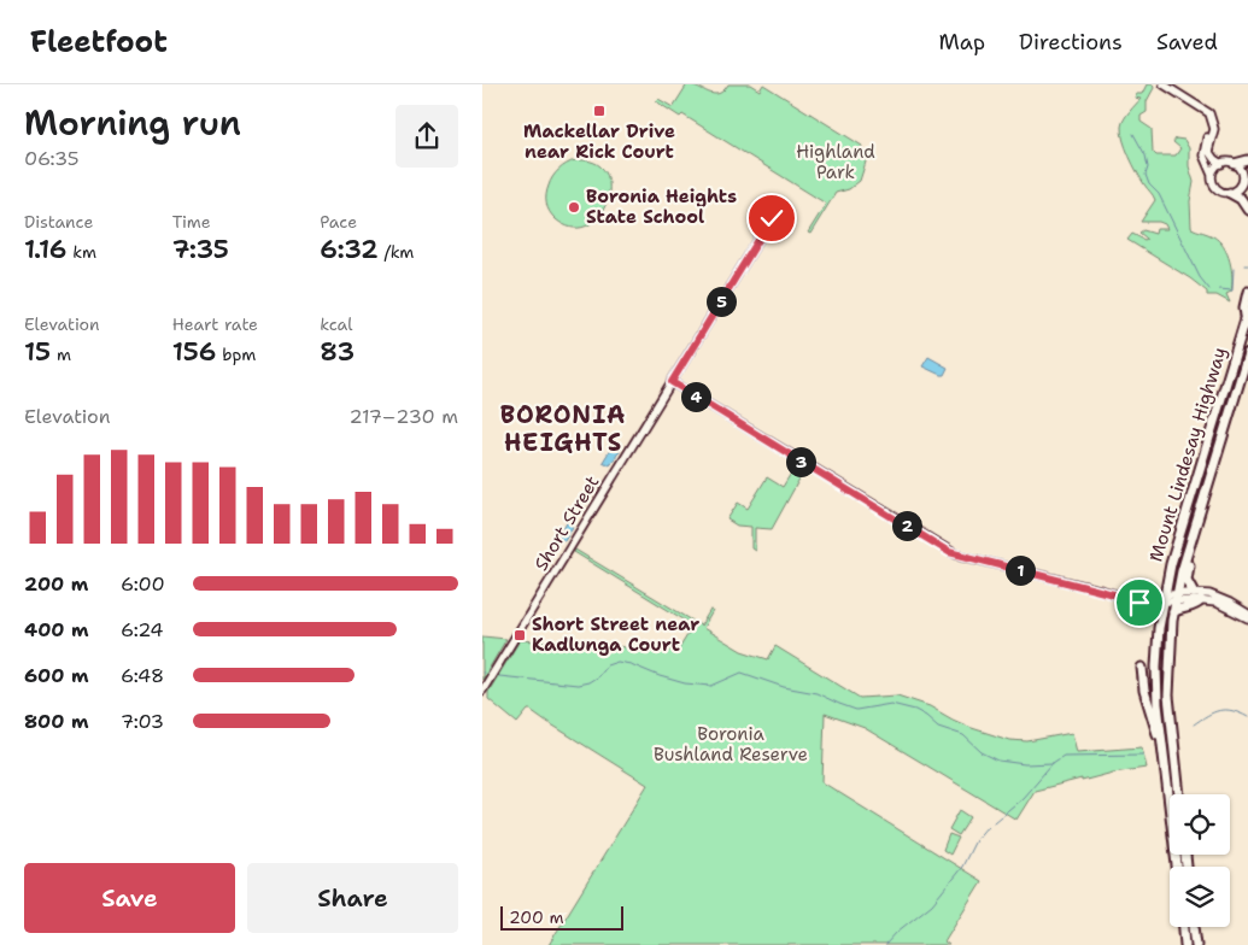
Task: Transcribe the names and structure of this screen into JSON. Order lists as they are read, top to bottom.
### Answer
{
  "streets": {
    "highway": ["Mount Lindesay Highway"],
    "street": ["Short Street"]
  },
  "districts": ["BORONIA HEIGHTS"],
  "parks": ["Highland Park", "Boronia Bushland Reserve"],
  "places": {
    "transit": ["Mackellar Drive near Rick Court", "Short Street near Kadlunga Court"],
    "other": ["Boronia Heights State School"]
  },
  "scale_bar": "200 m",
  "page": {
    "header": "Fleetfoot",
    "nav": ["Map", "Directions", "Saved"],
    "heading": ["Morning run", "06:35"],
    "stats": [
      ["Distance", "1.16 km"],
      ["Time", "7:35"],
      ["Pace", "6:32 /km"],
      ["Elevation", "15 m"],
      ["Heart rate", "156 bpm"],
      ["kcal", "83"]
    ],
    "pins": [
      "5",
      "4",
      "3",
      "2",
      "1"
    ],
    "chart": ["Elevation", "217–230 m"],
    "list": [
      {
        "name": "200 m",
        "note": "6:00"
      },
      {
        "name": "400 m",
        "note": "6:24"
      },
      {
        "name": "600 m",
        "note": "6:48"
      },
      {
        "name": "800 m",
        "note": "7:03"
      }
    ],
    "buttons": ["Save", "Share"],
    "scale": "200 m"
  }
}
